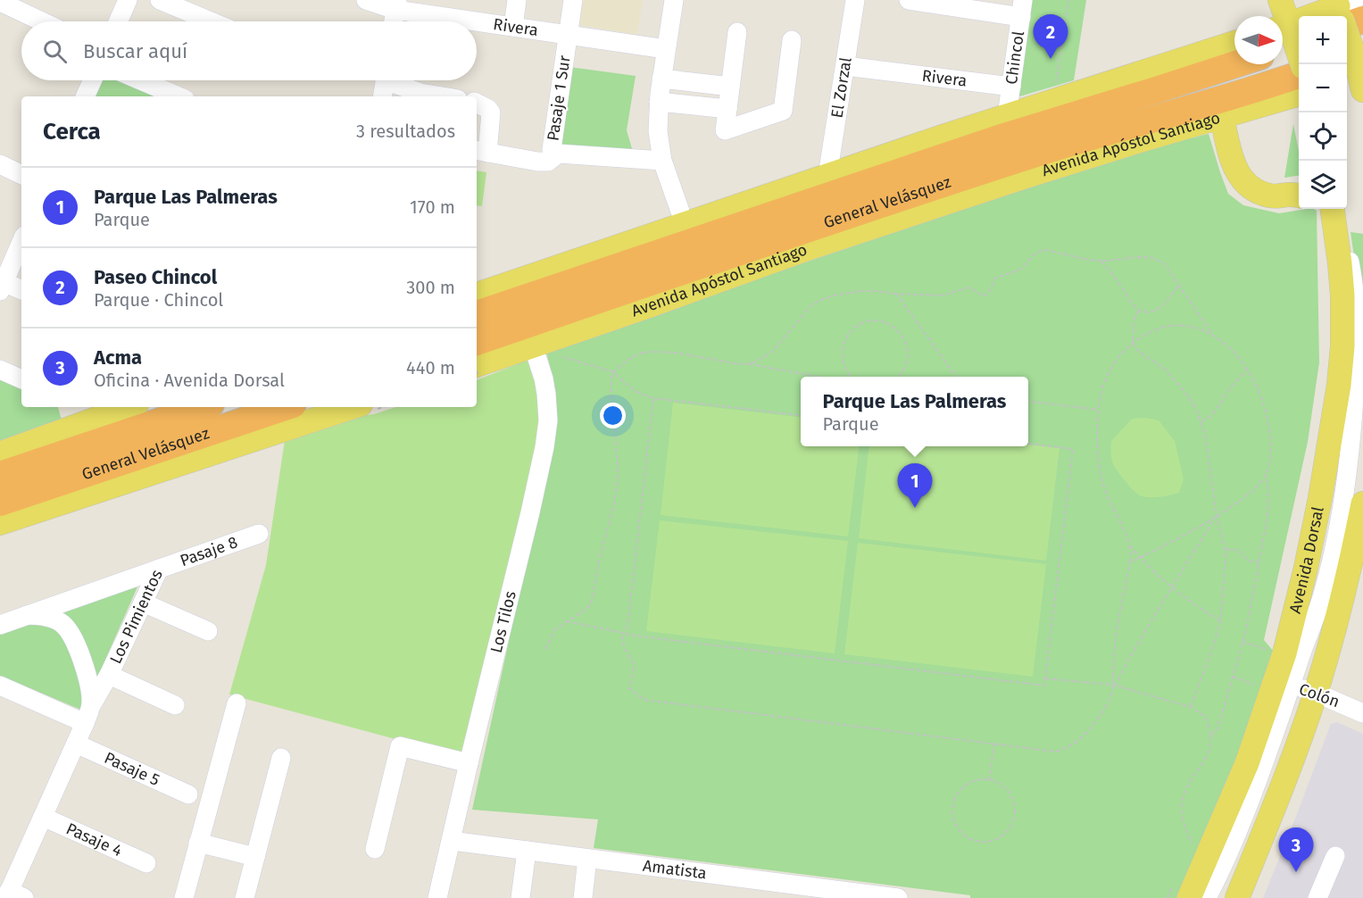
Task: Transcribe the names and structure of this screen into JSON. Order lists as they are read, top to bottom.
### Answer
{
  "streets": {
    "highway": ["General Velásquez"],
    "main road": ["Avenida Apóstol Santiago", "Avenida Dorsal"],
    "street": [
      "Rivera",
      "Chincol",
      "El Zorzal",
      "Pasaje 1 Sur",
      "Pasaje 8",
      "Los Pimientos",
      "Los Tilos",
      "Colón",
      "Pasaje 5",
      "Pasaje 4",
      "Amatista"
    ]
  },
  "crossings": [
    ["Rivera", "Chincol"],
    ["Rivera", "El Zorzal"],
    ["Rivera", "Pasaje 1 Sur"],
    ["Avenida Apóstol Santiago", "Los Tilos"],
    ["Pasaje 8", "Los Pimientos"],
    ["Avenida Dorsal", "Colón"],
    ["Los Pimientos", "Pasaje 5"],
    ["Los Pimientos", "Pasaje 4"],
    ["Los Tilos", "Amatista"]
  ],
  "north": "right",
  "page": {
    "pins": ["2", "1", "3"],
    "map_buttons": ["+", "−"],
    "search": "Buscar aquí",
    "heading": ["Cerca", "3 resultados"],
    "list": [
      {
        "mark": "1",
        "name": "Parque Las Palmeras",
        "note": "Parque",
        "value": "170 m"
      },
      {
        "mark": "2",
        "name": "Paseo Chincol",
        "note": "Parque · Chincol",
        "value": "300 m"
      },
      {
        "mark": "3",
        "name": "Acma",
        "note": "Oficina · Avenida Dorsal",
        "value": "440 m"
      }
    ],
    "popup": ["Parque Las Palmeras", "Parque"]
  }
}
